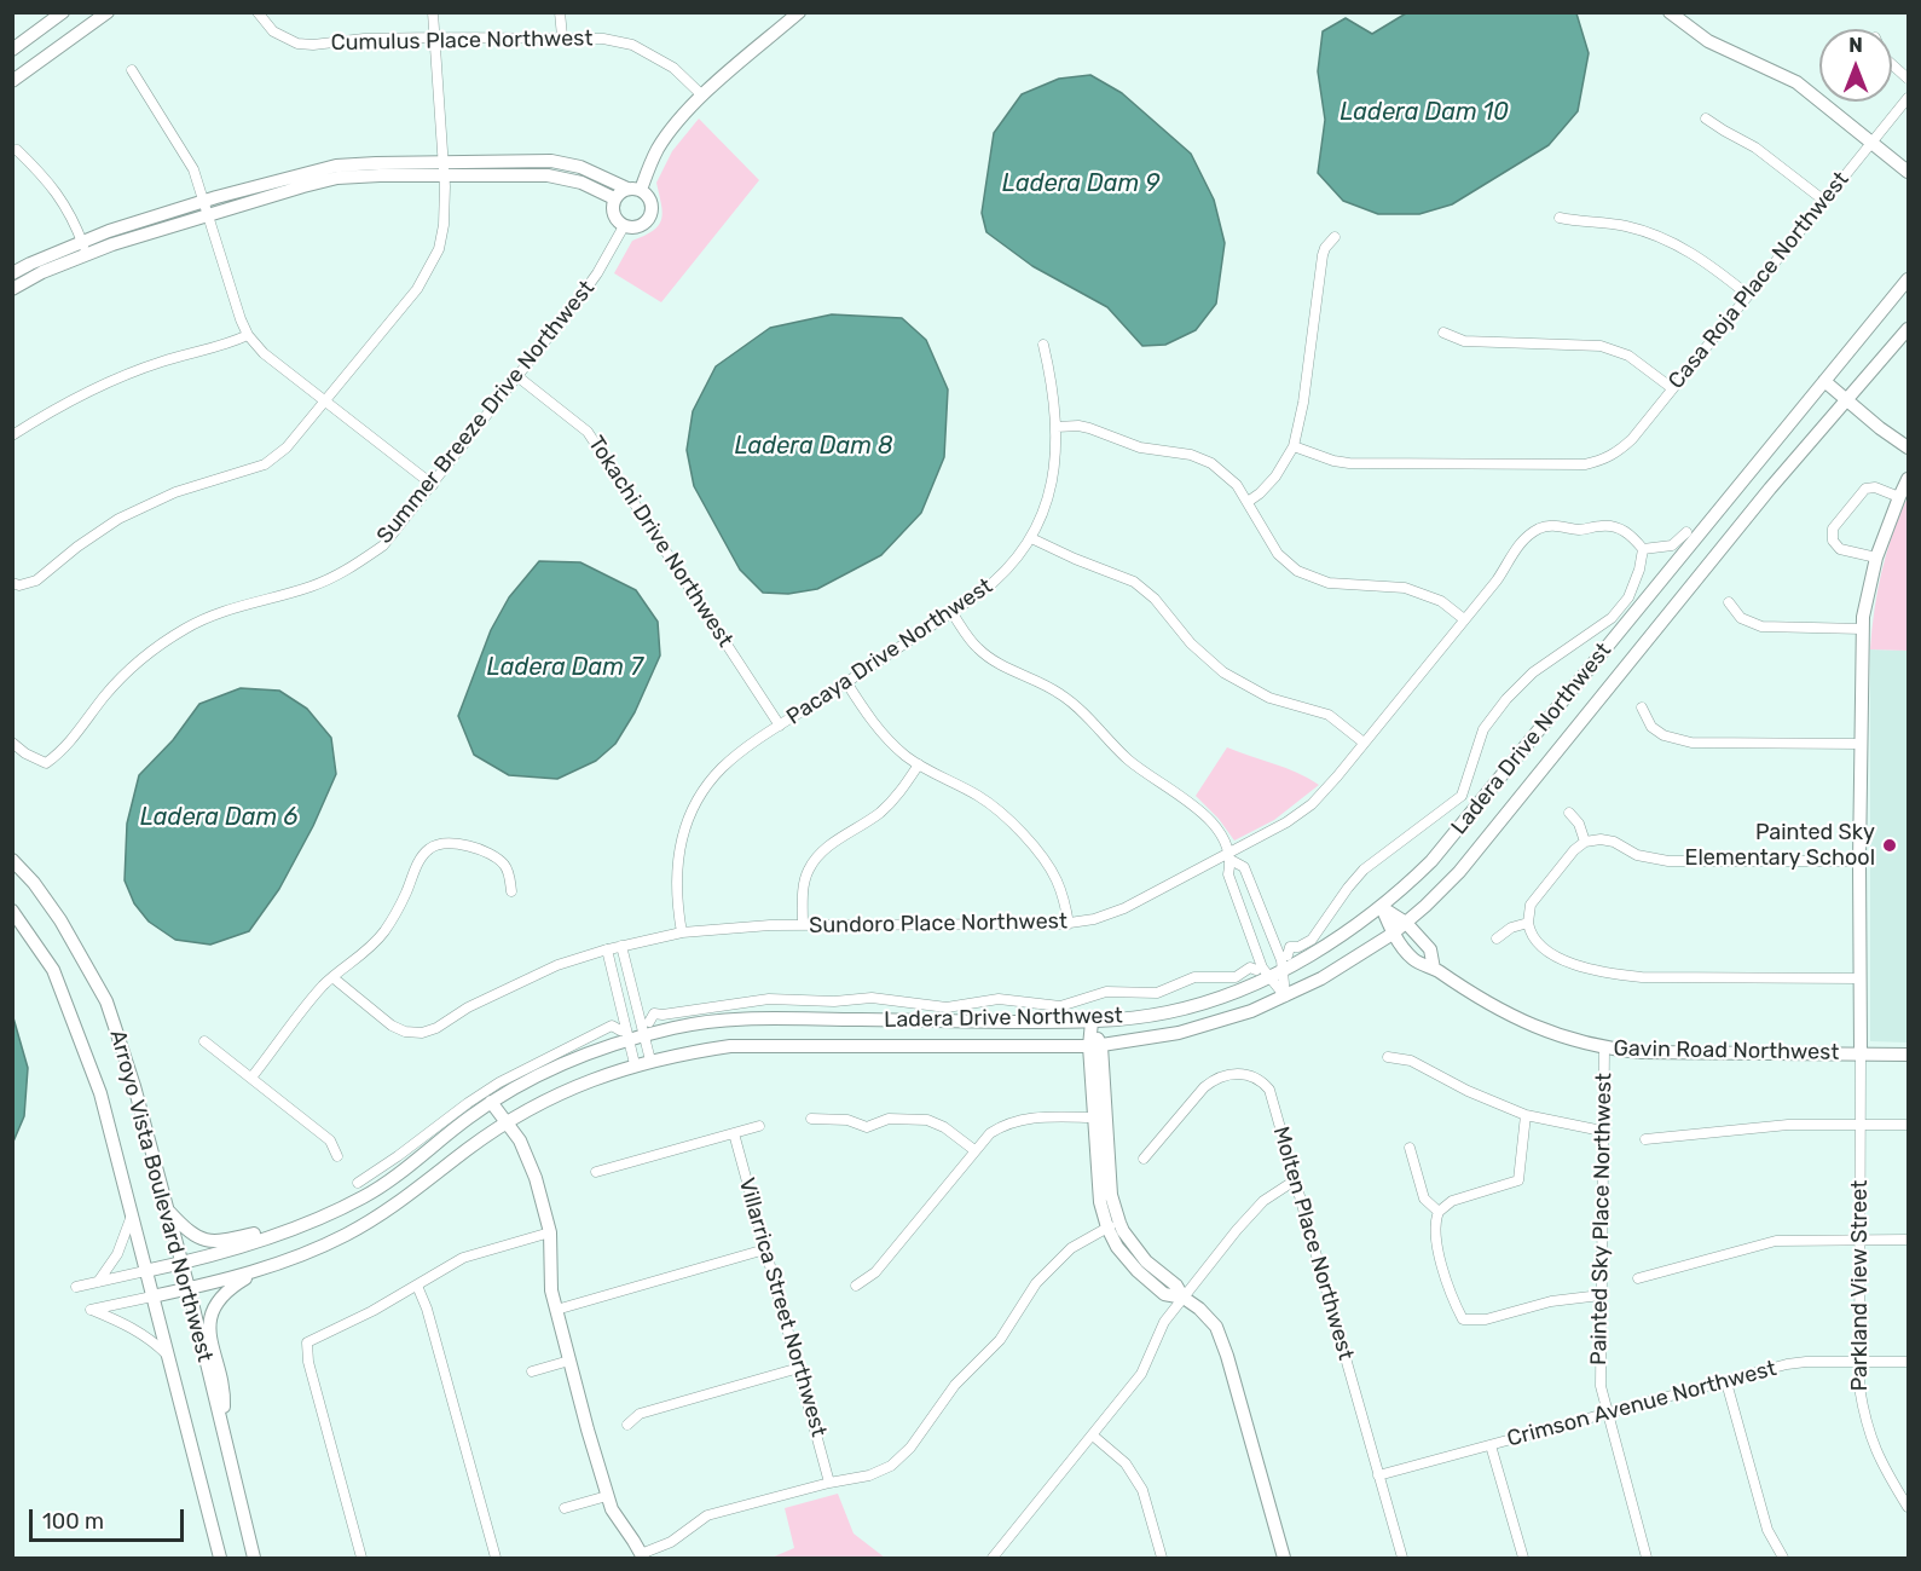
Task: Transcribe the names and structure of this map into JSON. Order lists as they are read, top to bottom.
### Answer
{
  "streets": {
    "main road": ["Ladera Drive Northwest", "Gavin Road Northwest", "Arroyo Vista Boulevard Northwest"],
    "street": [
      "Cumulus Place Northwest",
      "Casa Roja Place Northwest",
      "Summer Breeze Drive Northwest",
      "Tokachi Drive Northwest",
      "Pacaya Drive Northwest",
      "Sundoro Place Northwest",
      "Painted Sky Place Northwest",
      "Molten Place Northwest",
      "Parkland View Street",
      "Villarrica Street Northwest",
      "Crimson Avenue Northwest"
    ]
  },
  "crossings": [
    ["Summer Breeze Drive Northwest", "Tokachi Drive Northwest"],
    ["Tokachi Drive Northwest", "Pacaya Drive Northwest"],
    ["Pacaya Drive Northwest", "Sundoro Place Northwest"],
    ["Ladera Drive Northwest", "Gavin Road Northwest"],
    ["Ladera Drive Northwest", "Arroyo Vista Boulevard Northwest"],
    ["Gavin Road Northwest", "Painted Sky Place Northwest"],
    ["Gavin Road Northwest", "Parkland View Street"],
    ["Painted Sky Place Northwest", "Crimson Avenue Northwest"],
    ["Molten Place Northwest", "Crimson Avenue Northwest"],
    ["Parkland View Street", "Crimson Avenue Northwest"]
  ],
  "water": [
    "Ladera Dam 10",
    "Ladera Dam 9",
    "Ladera Dam 8",
    "Ladera Dam 7",
    "Ladera Dam 6"
  ],
  "places": ["Painted Sky Elementary School"],
  "scale_bar": "100 m",
  "north": "top"
}
